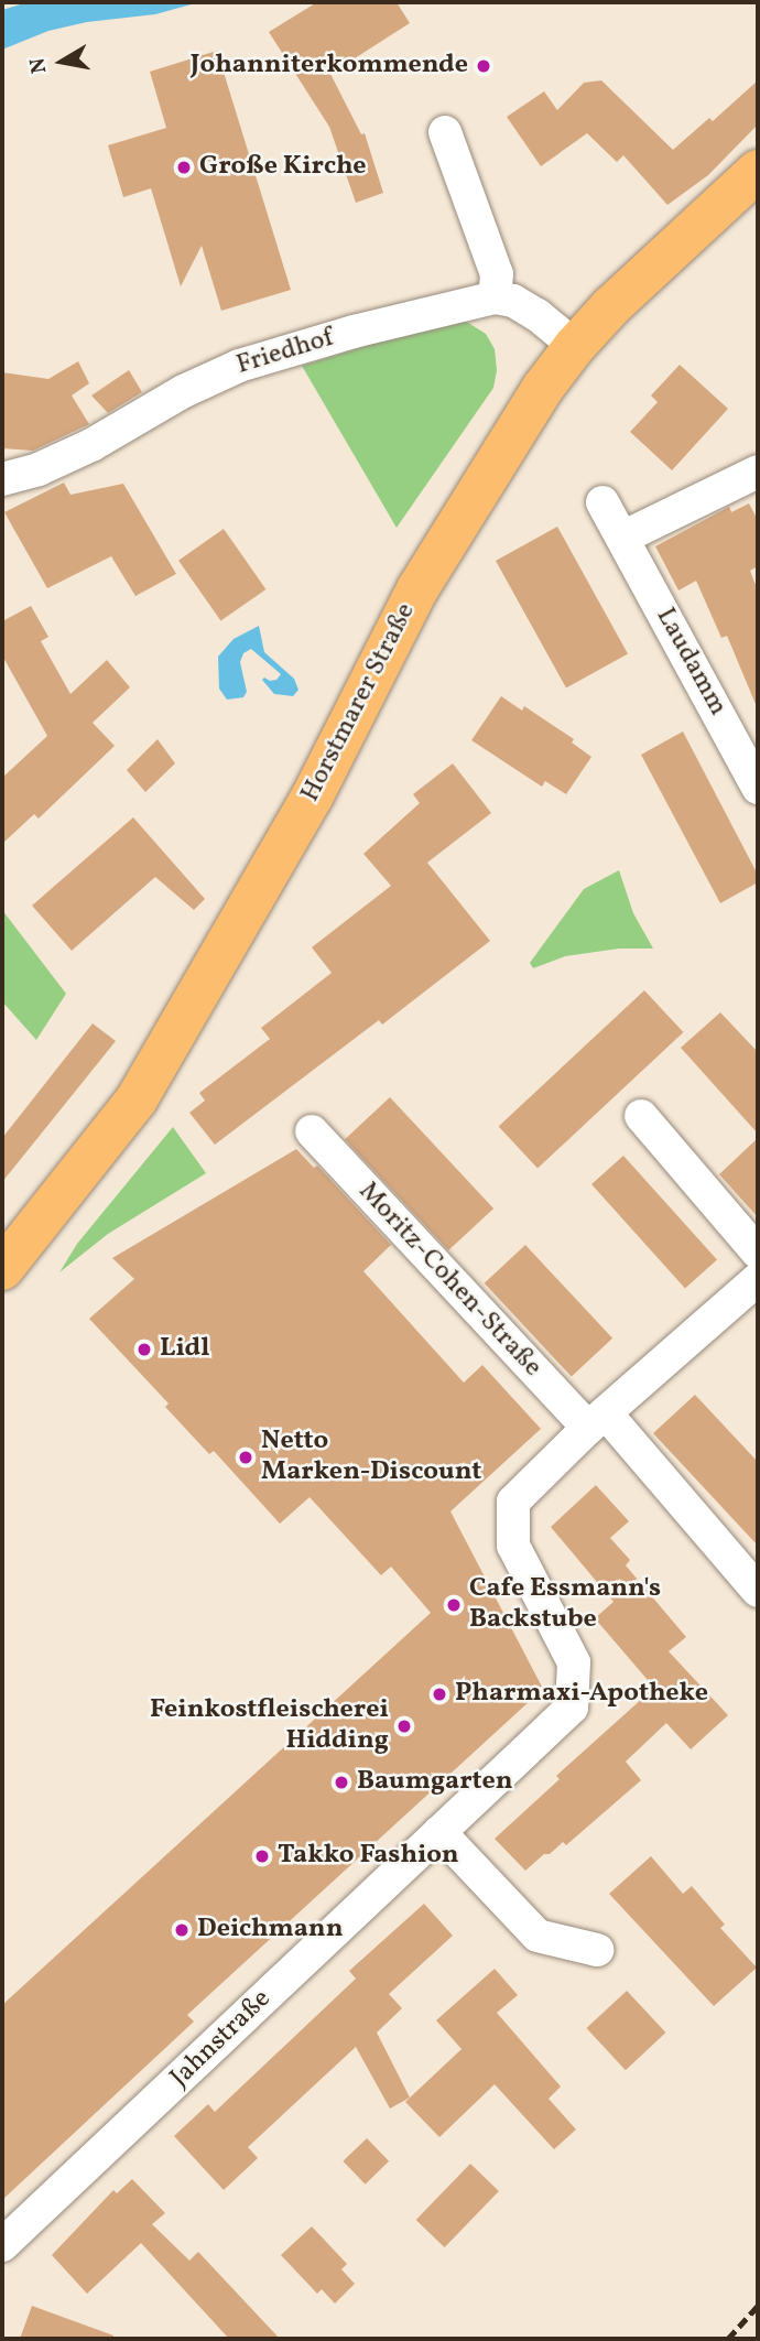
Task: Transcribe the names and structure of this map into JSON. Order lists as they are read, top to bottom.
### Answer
{
  "streets": {
    "main road": ["Horstmarer Straße"],
    "street": [
      "Friedhof",
      "Laudamm",
      "Moritz-Cohen-Straße",
      "Jahnstraße"
    ]
  },
  "crossings": [
    ["Moritz-Cohen-Straße", "Jahnstraße"]
  ],
  "places": [
    "Johanniterkommende",
    "Große Kirche",
    "Lidl",
    "Netto Marken-Discount",
    "Cafe Essmann's Backstube",
    "Pharmaxi-Apotheke",
    "Feinkostfleischerei Hidding",
    "Baumgarten",
    "Takko Fashion",
    "Deichmann"
  ],
  "north": "left"
}
